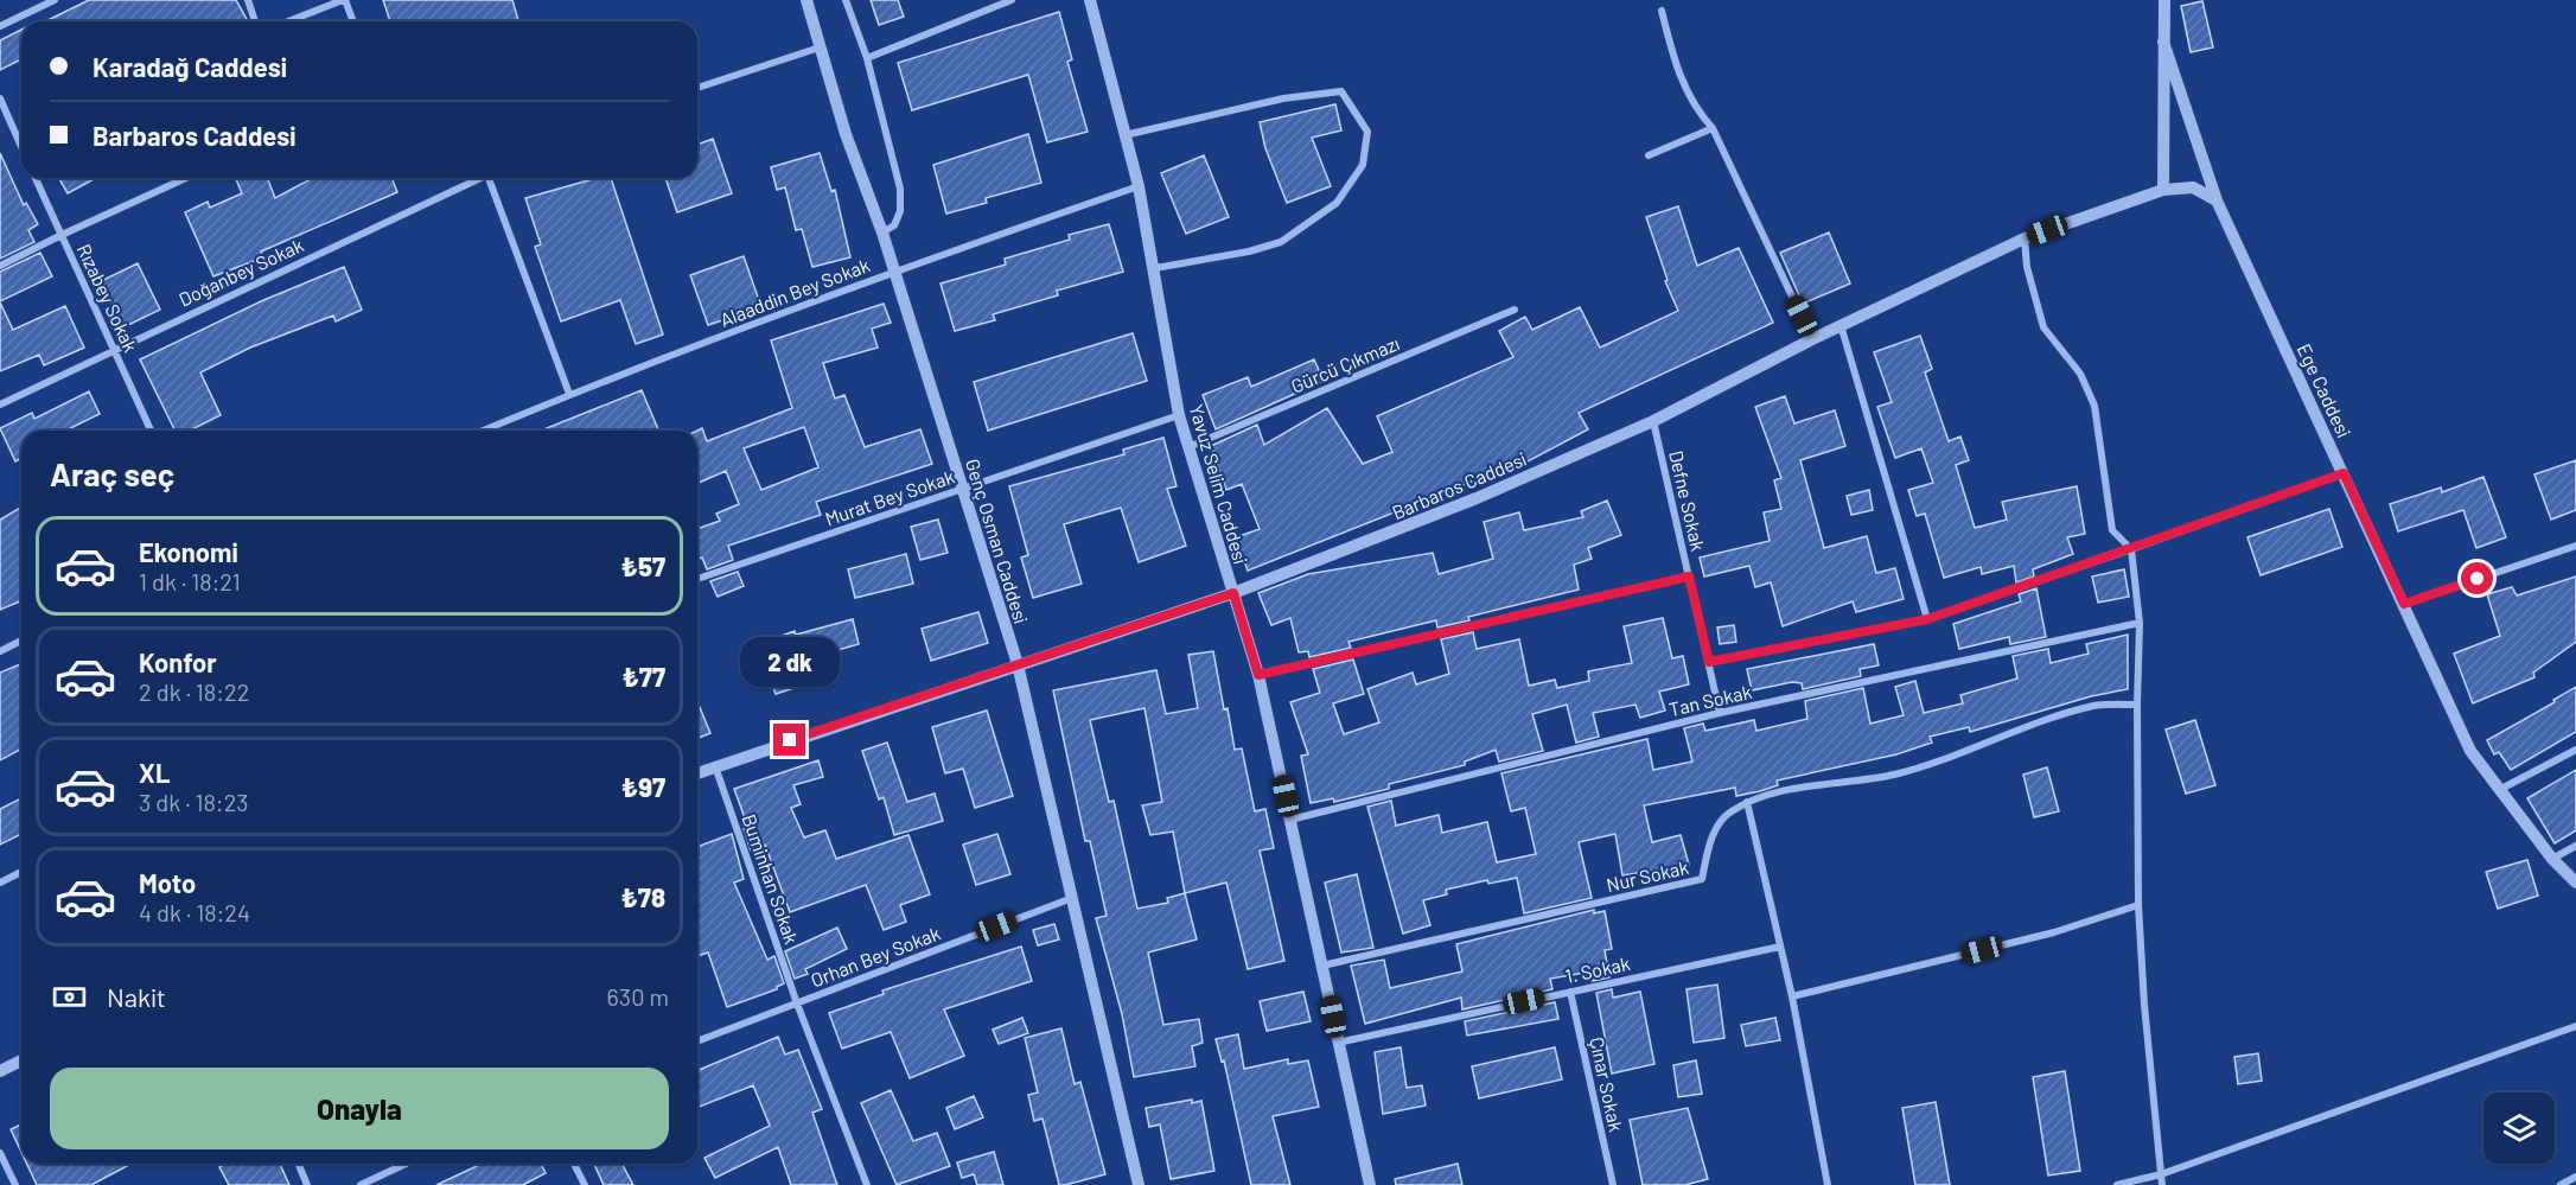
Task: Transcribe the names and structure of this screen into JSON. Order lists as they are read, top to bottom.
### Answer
{
  "streets": {
    "street": [
      "Doğanbey Sokak",
      "Alaaddin Bey Sokak",
      "Rızabey Sokak",
      "Gürcü Çıkmazı",
      "Ege Caddesi",
      "Yavuz Selim Caddesi",
      "Barbaros Caddesi",
      "Murat Bey Sokak",
      "Defne Sokak",
      "Genç Osman Caddesi",
      "Tan Sokak",
      "Nur Sokak",
      "Buminhan Sokak",
      "Orhan Bey Sokak",
      "1. Sokak",
      "Çınar Sokak"
    ]
  },
  "crossings": [
    ["Doğanbey Sokak", "Rızabey Sokak"],
    ["Alaaddin Bey Sokak", "Yavuz Selim Caddesi"],
    ["Alaaddin Bey Sokak", "Genç Osman Caddesi"],
    ["Gürcü Çıkmazı", "Yavuz Selim Caddesi"],
    ["Ege Caddesi", "Barbaros Caddesi"],
    ["Yavuz Selim Caddesi", "Barbaros Caddesi"],
    ["Yavuz Selim Caddesi", "Murat Bey Sokak"],
    ["Yavuz Selim Caddesi", "Tan Sokak"],
    ["Yavuz Selim Caddesi", "Nur Sokak"],
    ["Yavuz Selim Caddesi", "1. Sokak"],
    ["Barbaros Caddesi", "Defne Sokak"],
    ["Barbaros Caddesi", "Genç Osman Caddesi"],
    ["Barbaros Caddesi", "Buminhan Sokak"],
    ["Murat Bey Sokak", "Genç Osman Caddesi"],
    ["Defne Sokak", "Tan Sokak"],
    ["Genç Osman Caddesi", "Orhan Bey Sokak"],
    ["Buminhan Sokak", "Orhan Bey Sokak"],
    ["1. Sokak", "Çınar Sokak"]
  ],
  "page": {
    "banner": ["Karadağ Caddesi", "Barbaros Caddesi"],
    "heading": "Araç seç",
    "list": [
      {
        "name": "Ekonomi",
        "note": "1 dk · 18:21",
        "value": "₺57"
      },
      {
        "name": "Konfor",
        "note": "2 dk · 18:22",
        "value": "₺77"
      },
      {
        "name": "XL",
        "note": "3 dk · 18:23",
        "value": "₺97"
      },
      {
        "name": "Moto",
        "note": "4 dk · 18:24",
        "value": "₺78"
      }
    ],
    "bubble": "2 dk",
    "pay": ["Nakit", "630 m"],
    "buttons": "Onayla"
  }
}
